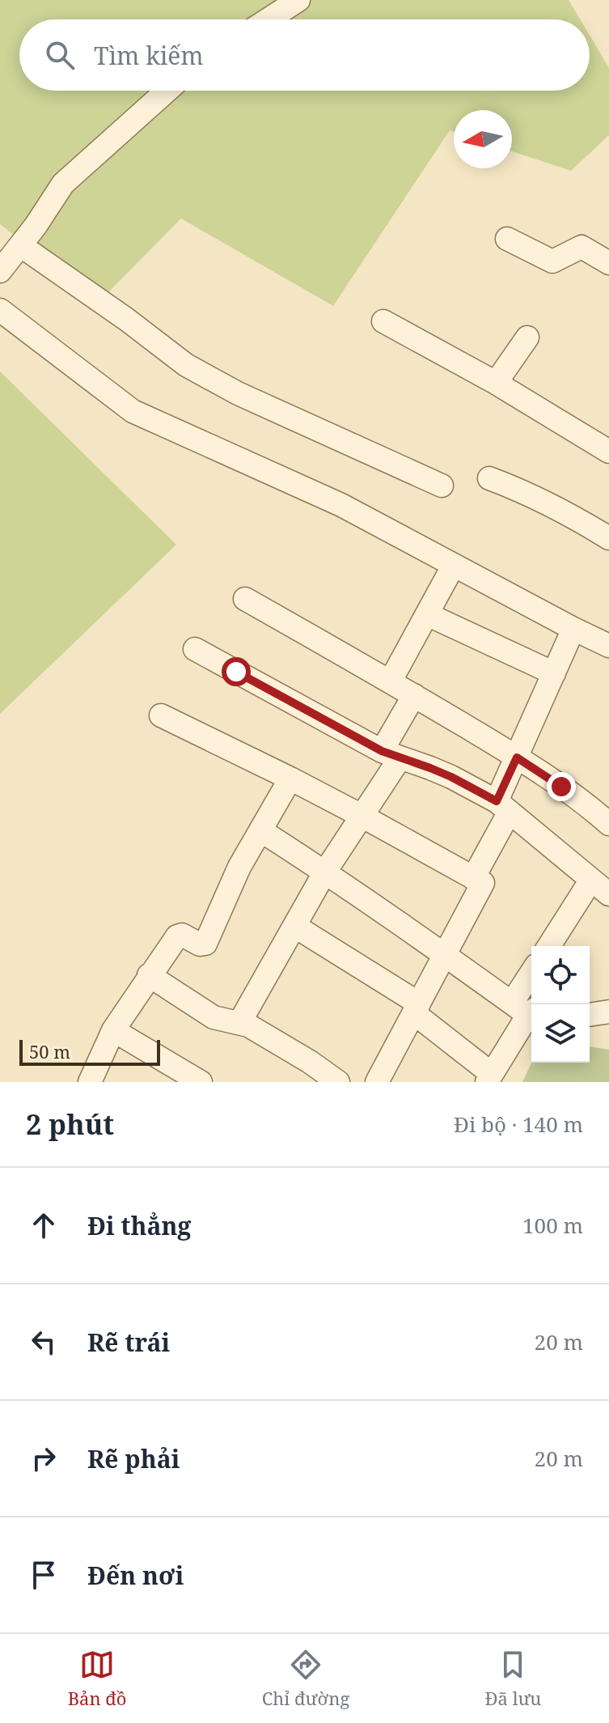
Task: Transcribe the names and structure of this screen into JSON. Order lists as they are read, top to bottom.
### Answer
{
  "scale_bar": "50 m",
  "north": "left",
  "page": {
    "search": "Tìm kiếm",
    "scale": "50 m",
    "heading": ["2 phút", "Đi bộ · 140 m"],
    "list": [
      ["Đi thẳng", "100 m"],
      ["Rẽ trái", "20 m"],
      ["Rẽ phải", "20 m"],
      "Đến nơi"
    ],
    "nav": ["Bản đồ", "Chỉ đường", "Đã lưu"]
  }
}
